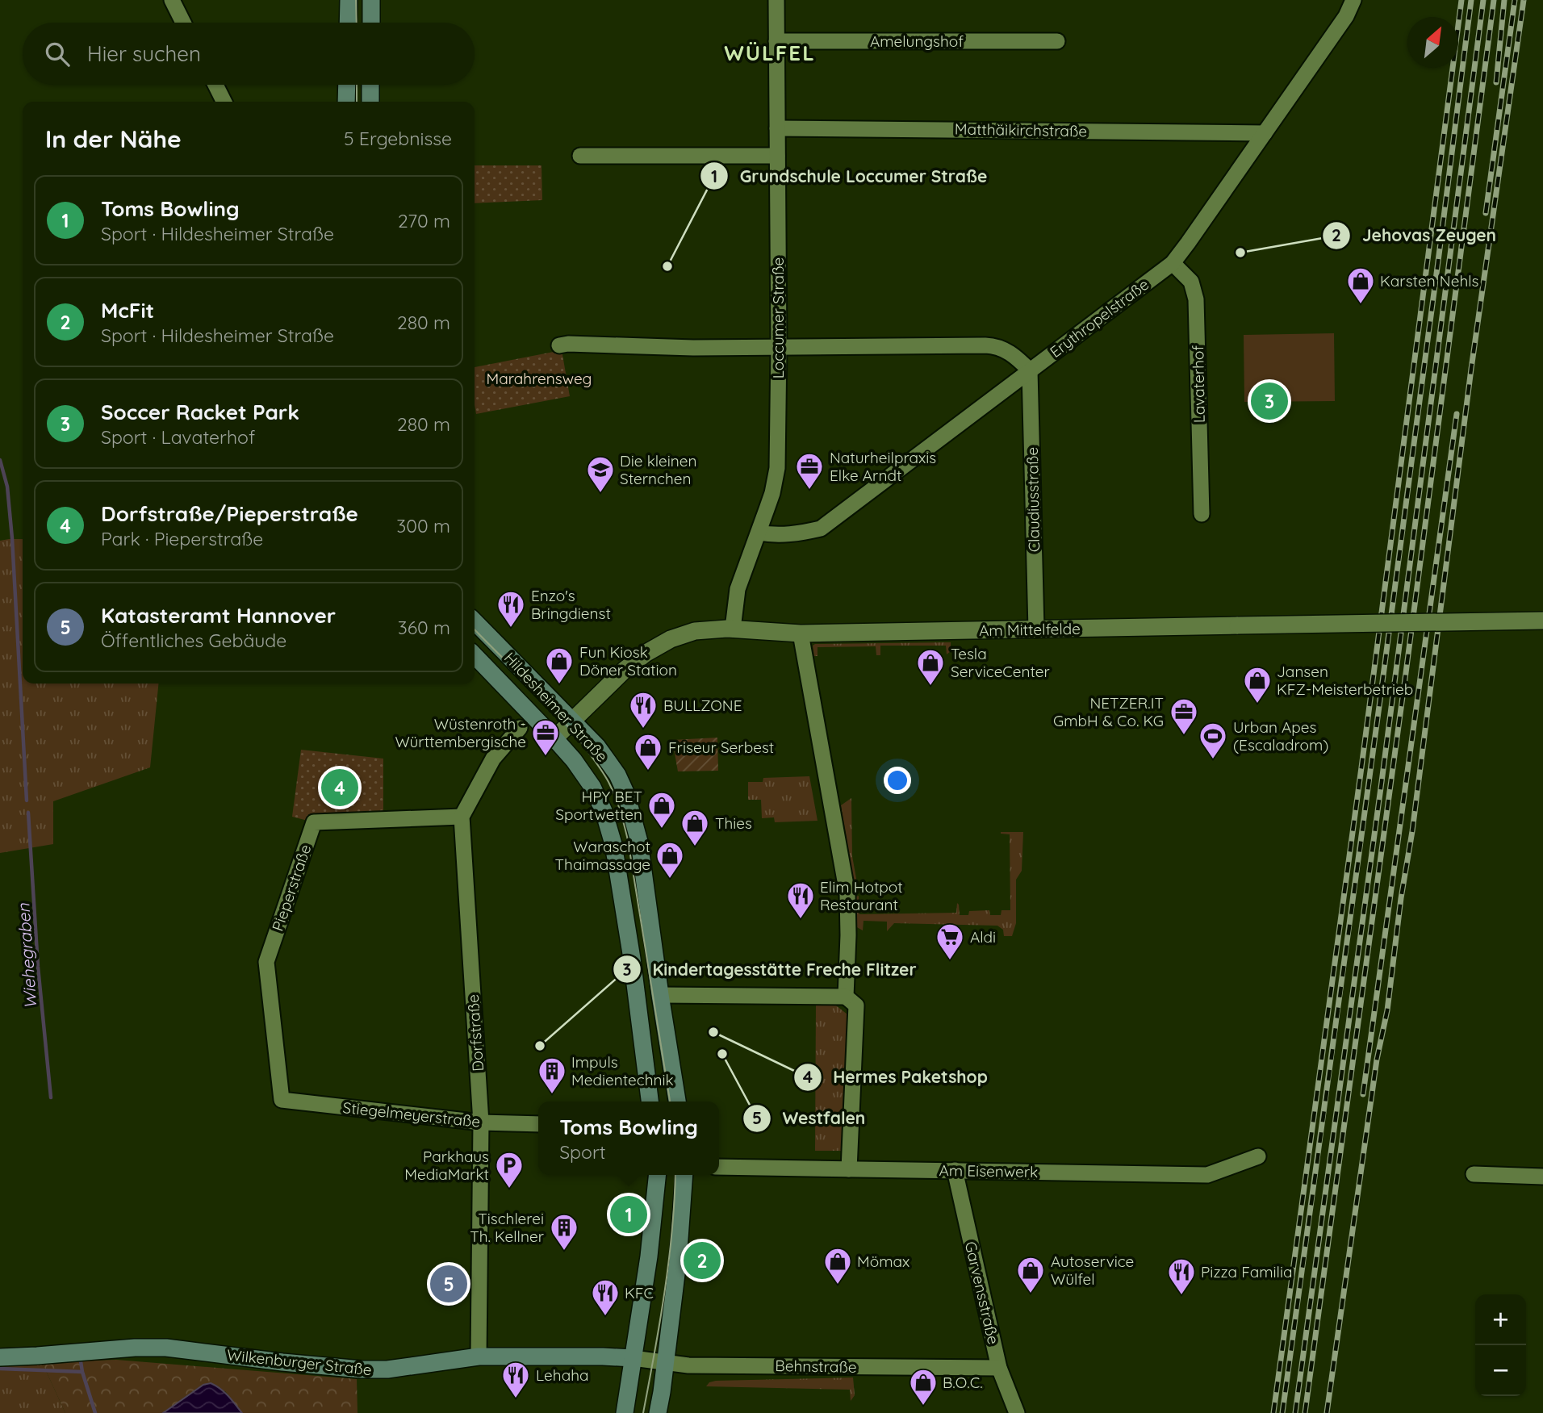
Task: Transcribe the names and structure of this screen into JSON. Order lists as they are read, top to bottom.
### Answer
{
  "streets": {
    "main road": ["Hildesheimer Straße", "Wilkenburger Straße"],
    "street": [
      "Amelungshof",
      "Matthäikirchstraße",
      "Loccumer Straße",
      "Erythropelstraße",
      "Lavaterhof",
      "Claudiusstraße",
      "Am Mittelfelde",
      "Pieperstraße",
      "Dorfstraße",
      "Stiegelmeyerstraße",
      "Am Eisenwerk",
      "Garvensstraße",
      "Behnstraße"
    ]
  },
  "crossings": [
    ["Amelungshof", "Loccumer Straße"],
    ["Matthäikirchstraße", "Loccumer Straße"],
    ["Matthäikirchstraße", "Erythropelstraße"],
    ["Loccumer Straße", "Erythropelstraße"],
    ["Loccumer Straße", "Am Mittelfelde"],
    ["Erythropelstraße", "Lavaterhof"],
    ["Erythropelstraße", "Claudiusstraße"],
    ["Claudiusstraße", "Am Mittelfelde"],
    ["Am Mittelfelde", "Hildesheimer Straße"],
    ["Pieperstraße", "Dorfstraße"],
    ["Pieperstraße", "Stiegelmeyerstraße"],
    ["Dorfstraße", "Stiegelmeyerstraße"],
    ["Dorfstraße", "Wilkenburger Straße"],
    ["Am Eisenwerk", "Garvensstraße"],
    ["Garvensstraße", "Behnstraße"],
    ["Wilkenburger Straße", "Behnstraße"]
  ],
  "districts": ["WÜLFEL"],
  "water": ["Wiehegraben"],
  "parks": ["Marahrensweg"],
  "places": {
    "other": [
      "Jehovas Zeugen",
      "Grundschule Loccumer Straße",
      "Hermes Paketshop",
      "Kindertagesstätte Freche Flitzer",
      "Westfalen"
    ],
    "shop": [
      "Karsten Nehls",
      "Fun Kiosk Döner Station",
      "Tesla ServiceCenter",
      "Jansen KFZ-Meisterbetrieb",
      "Friseur Serbest",
      "HPY BET Sportwetten",
      "Thies",
      "Waraschot Thaimassage",
      "Mömax",
      "Autoservice Wülfel",
      "B.O.C."
    ],
    "office": ["Naturheilpraxis Elke Arndt", "NETZER.IT GmbH & Co. KG", "Wüstenroth - Württembergische"],
    "school or university": ["Die kleinen Sternchen"],
    "restaurant": [
      "Enzo's Bringdienst",
      "BULLZONE",
      "Elim Hotpot Restaurant",
      "Pizza Familia",
      "KFC",
      "Lehaha"
    ],
    "sports": ["Urban Apes (Escaladrom)"],
    "supermarket": ["Aldi"],
    "building": ["Impuls Medientechnik", "Tischlerei Th. Kellner"],
    "parking": ["Parkhaus MediaMarkt"]
  },
  "north": "top right",
  "page": {
    "search": "Hier suchen",
    "heading": ["In der Nähe", "5 Ergebnisse"],
    "list": [
      {
        "mark": "1",
        "name": "Toms Bowling",
        "note": "Sport · Hildesheimer Straße",
        "value": "270 m"
      },
      {
        "mark": "2",
        "name": "McFit",
        "note": "Sport · Hildesheimer Straße",
        "value": "280 m"
      },
      {
        "mark": "3",
        "name": "Soccer Racket Park",
        "note": "Sport · Lavaterhof",
        "value": "280 m"
      },
      {
        "mark": "4",
        "name": "Dorfstraße/Pieperstraße",
        "note": "Park · Pieperstraße",
        "value": "300 m"
      },
      {
        "mark": "5",
        "name": "Katasteramt Hannover",
        "note": "Öffentliches Gebäude",
        "value": "360 m"
      }
    ],
    "pins": [
      "3",
      "4",
      "1",
      "2",
      "5"
    ],
    "popup": ["Toms Bowling", "Sport"],
    "map_buttons": ["+", "−"]
  }
}
